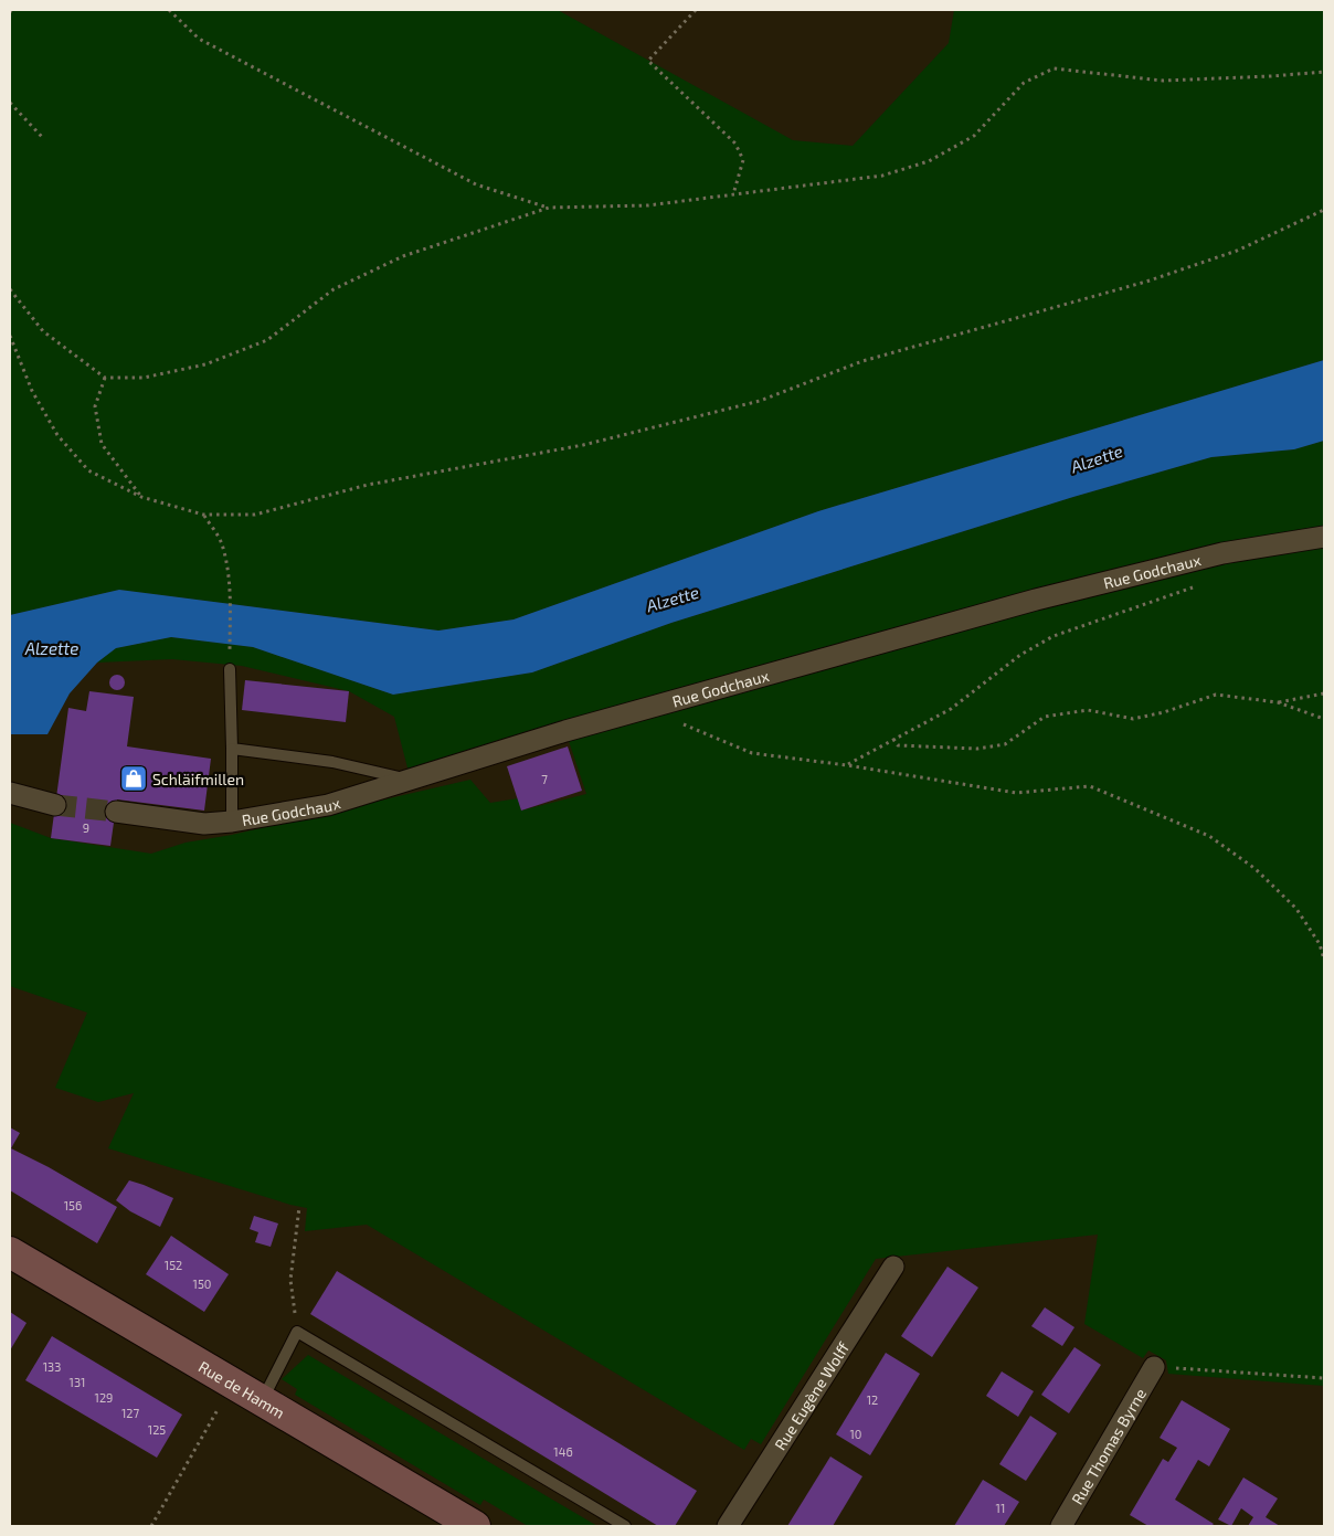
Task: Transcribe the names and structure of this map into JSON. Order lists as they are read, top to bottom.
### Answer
{
  "streets": {
    "main road": ["Rue de Hamm"],
    "street": ["Rue Godchaux", "Rue Eugène Wolff", "Rue Thomas Byrne"]
  },
  "water": ["Alzette"],
  "places": {
    "shop": ["Schläifmillen"]
  },
  "house_numbers": [
    "7",
    "9",
    "156",
    "152",
    "150",
    "133",
    "131",
    "129",
    "12",
    "127",
    "125",
    "10",
    "146",
    "11"
  ]
}
